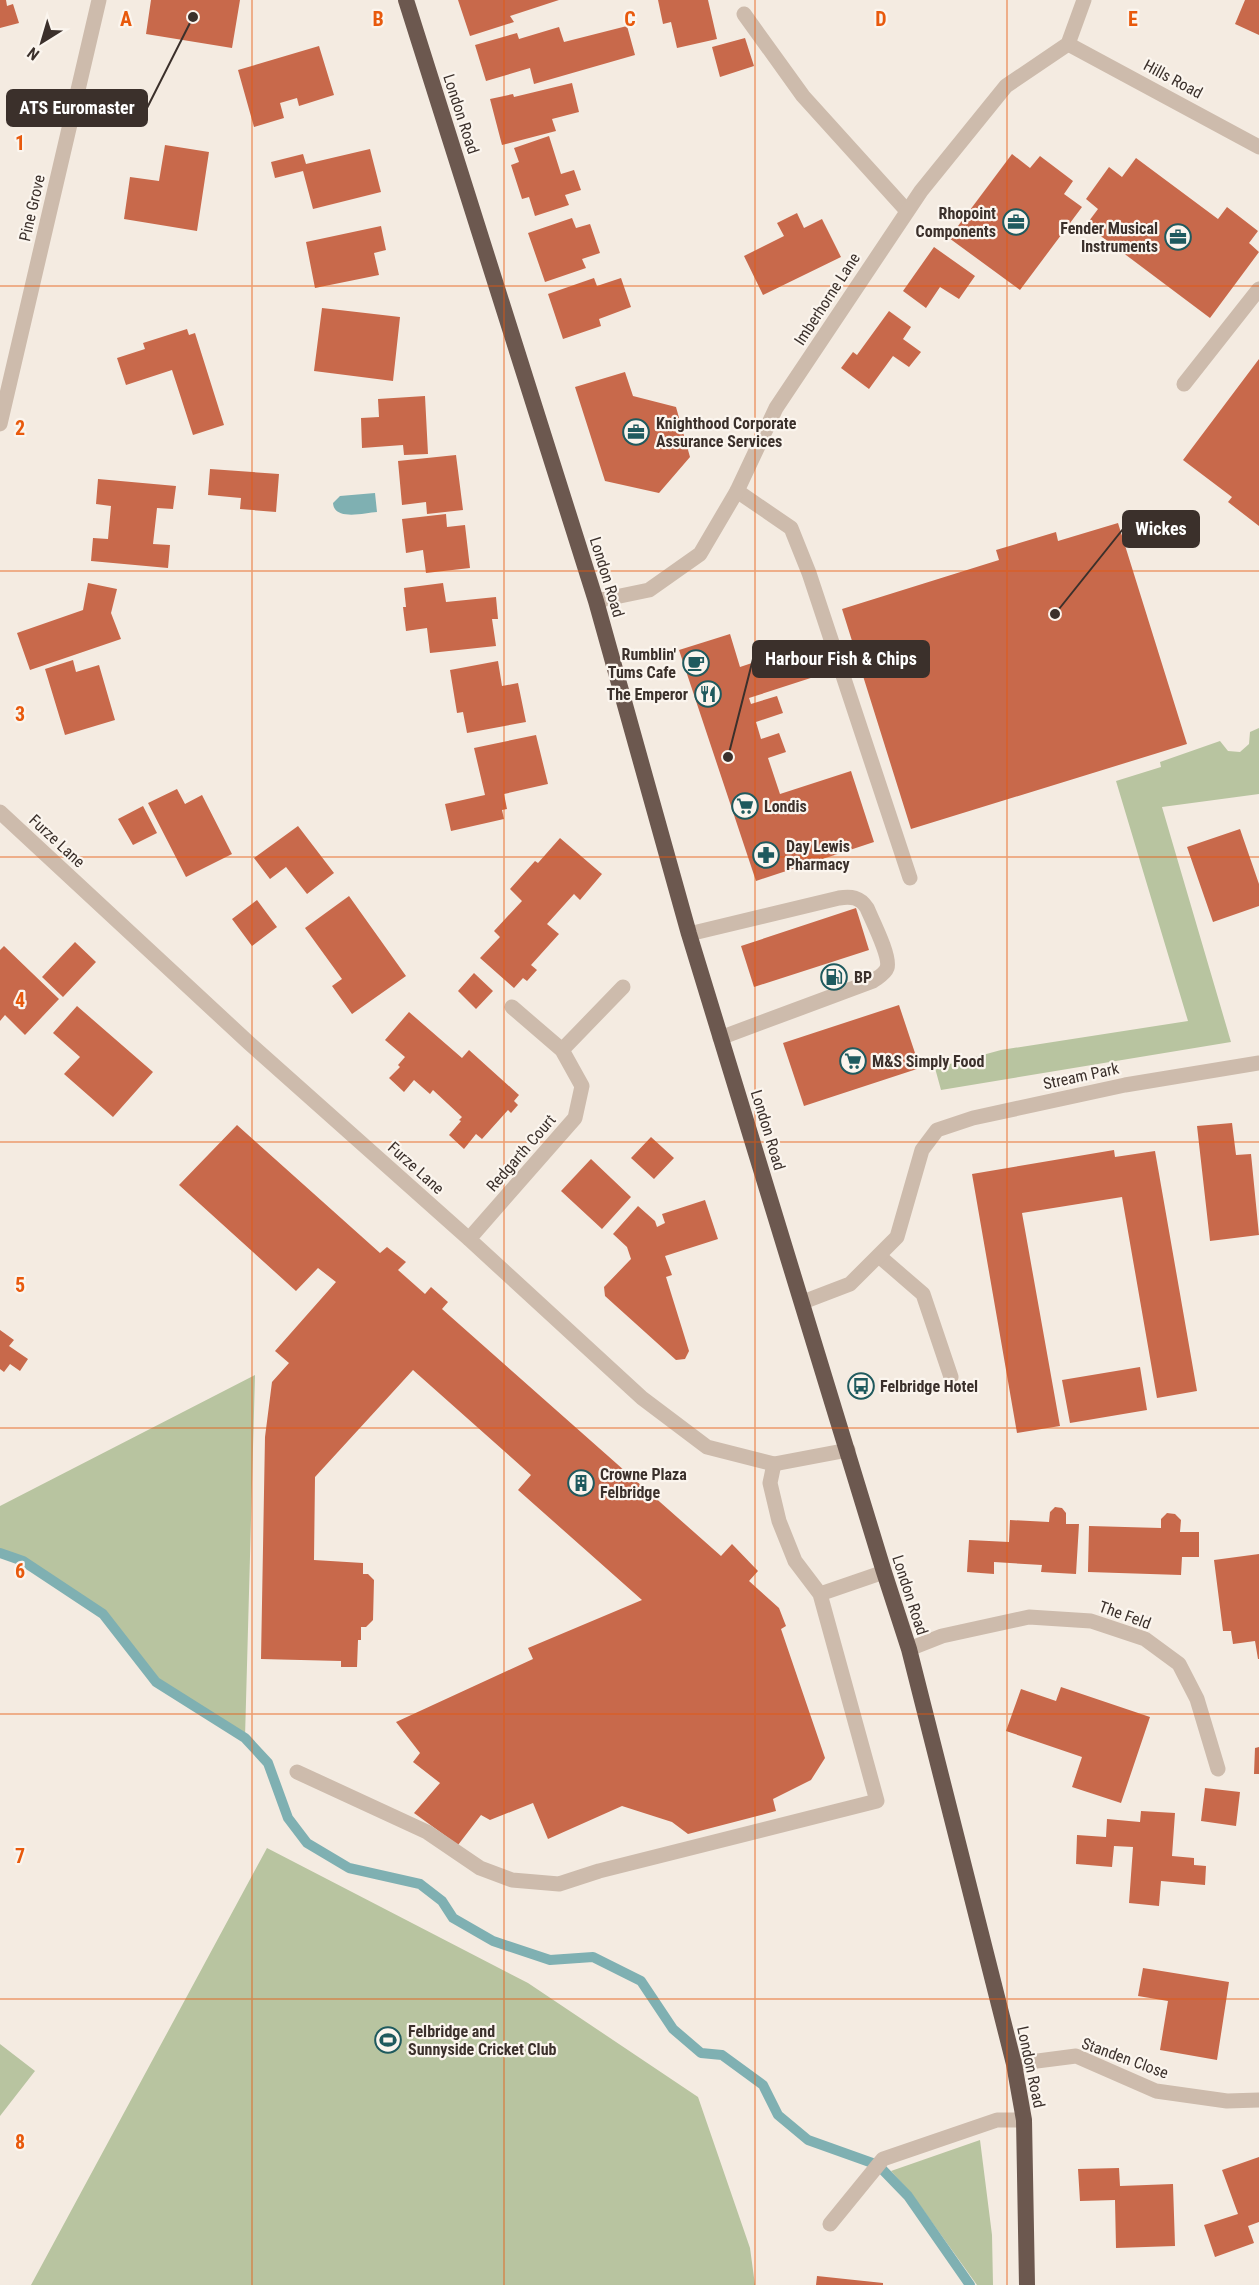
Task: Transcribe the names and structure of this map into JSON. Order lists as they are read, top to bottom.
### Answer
{
  "streets": {
    "highway": ["London Road"],
    "street": [
      "Hills Road",
      "Pine Grove",
      "Imberhorne Lane",
      "Furze Lane",
      "Stream Park",
      "Redgarth Court",
      "The Feld",
      "Standen Close"
    ]
  },
  "crossings": [
    ["Hills Road", "Imberhorne Lane"],
    ["London Road", "Imberhorne Lane"],
    ["London Road", "Furze Lane"],
    ["London Road", "The Feld"],
    ["London Road", "Standen Close"],
    ["Furze Lane", "Redgarth Court"]
  ],
  "places": {
    "other": ["ATS Euromaster", "Wickes", "Harbour Fish & Chips"],
    "office": ["Rhopoint Components", "Fender Musical Instruments", "Knighthood Corporate Assurance Services"],
    "cafe": ["Rumblin' Tums Cafe"],
    "restaurant": ["The Emperor"],
    "supermarket": ["Londis", "M&S Simply Food"],
    "pharmacy": ["Day Lewis Pharmacy"],
    "fuel station": ["BP"],
    "bus stop": ["Felbridge Hotel"],
    "building": ["Crowne Plaza Felbridge"],
    "sports": ["Felbridge and Sunnyside Cricket Club"]
  },
  "north": "bottom left",
  "grid": {
    "columns": [
      "A",
      "B",
      "C",
      "D",
      "E"
    ],
    "rows": [
      "1",
      "2",
      "3",
      "4",
      "5",
      "6",
      "7",
      "8"
    ]
  }
}
